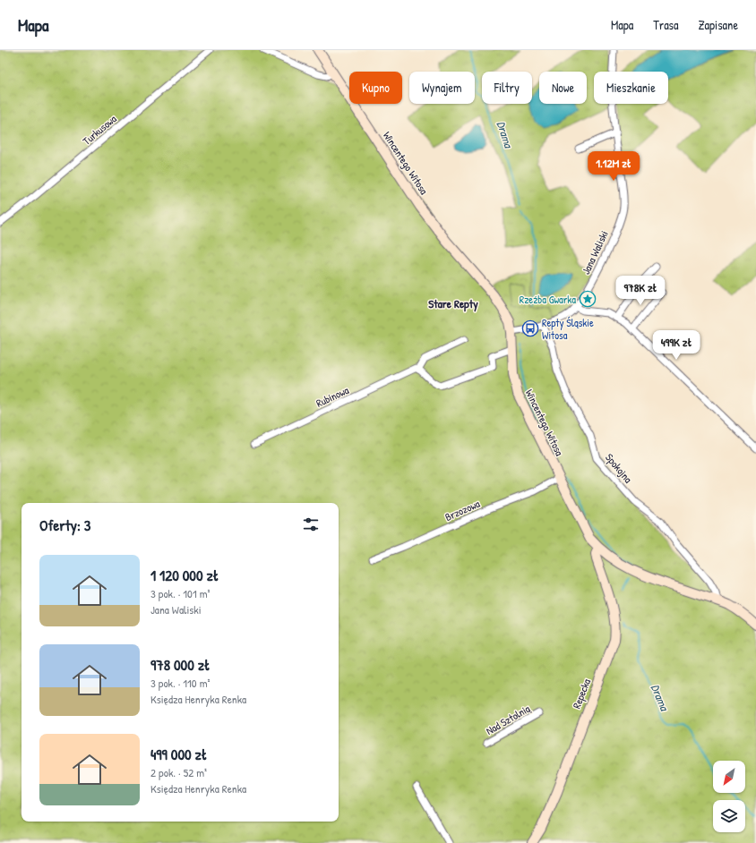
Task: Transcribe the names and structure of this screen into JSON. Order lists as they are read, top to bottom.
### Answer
{
  "streets": {
    "street": [
      "Turkusowa",
      "Wincentego Witosa",
      "Jana Waliski",
      "Rubinowa",
      "Spokojna",
      "Brzozowa",
      "Repecka",
      "Nad Sztolnią"
    ]
  },
  "crossings": [
    ["Wincentego Witosa", "Jana Waliski"],
    ["Wincentego Witosa", "Spokojna"],
    ["Wincentego Witosa", "Brzozowa"],
    ["Wincentego Witosa", "Repecka"],
    ["Jana Waliski", "Spokojna"]
  ],
  "districts": ["Stare Repty"],
  "water": ["Drama"],
  "places": {
    "place": ["Rzeźba Gwarka"],
    "bus stop": ["Repty Śląskie Witosa"]
  },
  "north": "bottom left",
  "page": {
    "header": "Mapa",
    "nav": ["Mapa", "Trasa", "Zapisane"],
    "chip": [
      "Kupno",
      "Wynajem",
      "Filtry",
      "Nowe",
      "Mieszkanie"
    ],
    "price": ["1.12M zł", "978K zł", "499K zł"],
    "heading": "Oferty: 3",
    "list": [
      {
        "name": "1 120 000 zł",
        "note": "3 pok. · 101 m² · Jana Waliski"
      },
      {
        "name": "978 000 zł",
        "note": "3 pok. · 110 m² · Księdza Henryka Renka"
      },
      {
        "name": "499 000 zł",
        "note": "2 pok. · 52 m² · Księdza Henryka Renka"
      }
    ]
  }
}
